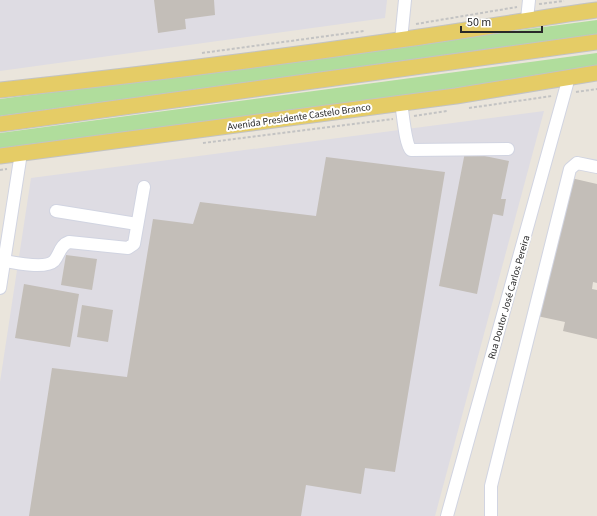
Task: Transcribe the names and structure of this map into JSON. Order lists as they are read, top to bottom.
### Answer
{
  "streets": {
    "main road": ["Avenida Presidente Castelo Branco"],
    "street": ["Rua Doutor José Carlos Pereira"]
  },
  "crossings": [
    ["Avenida Presidente Castelo Branco", "Rua Doutor José Carlos Pereira"]
  ],
  "scale_bar": "50 m"
}
